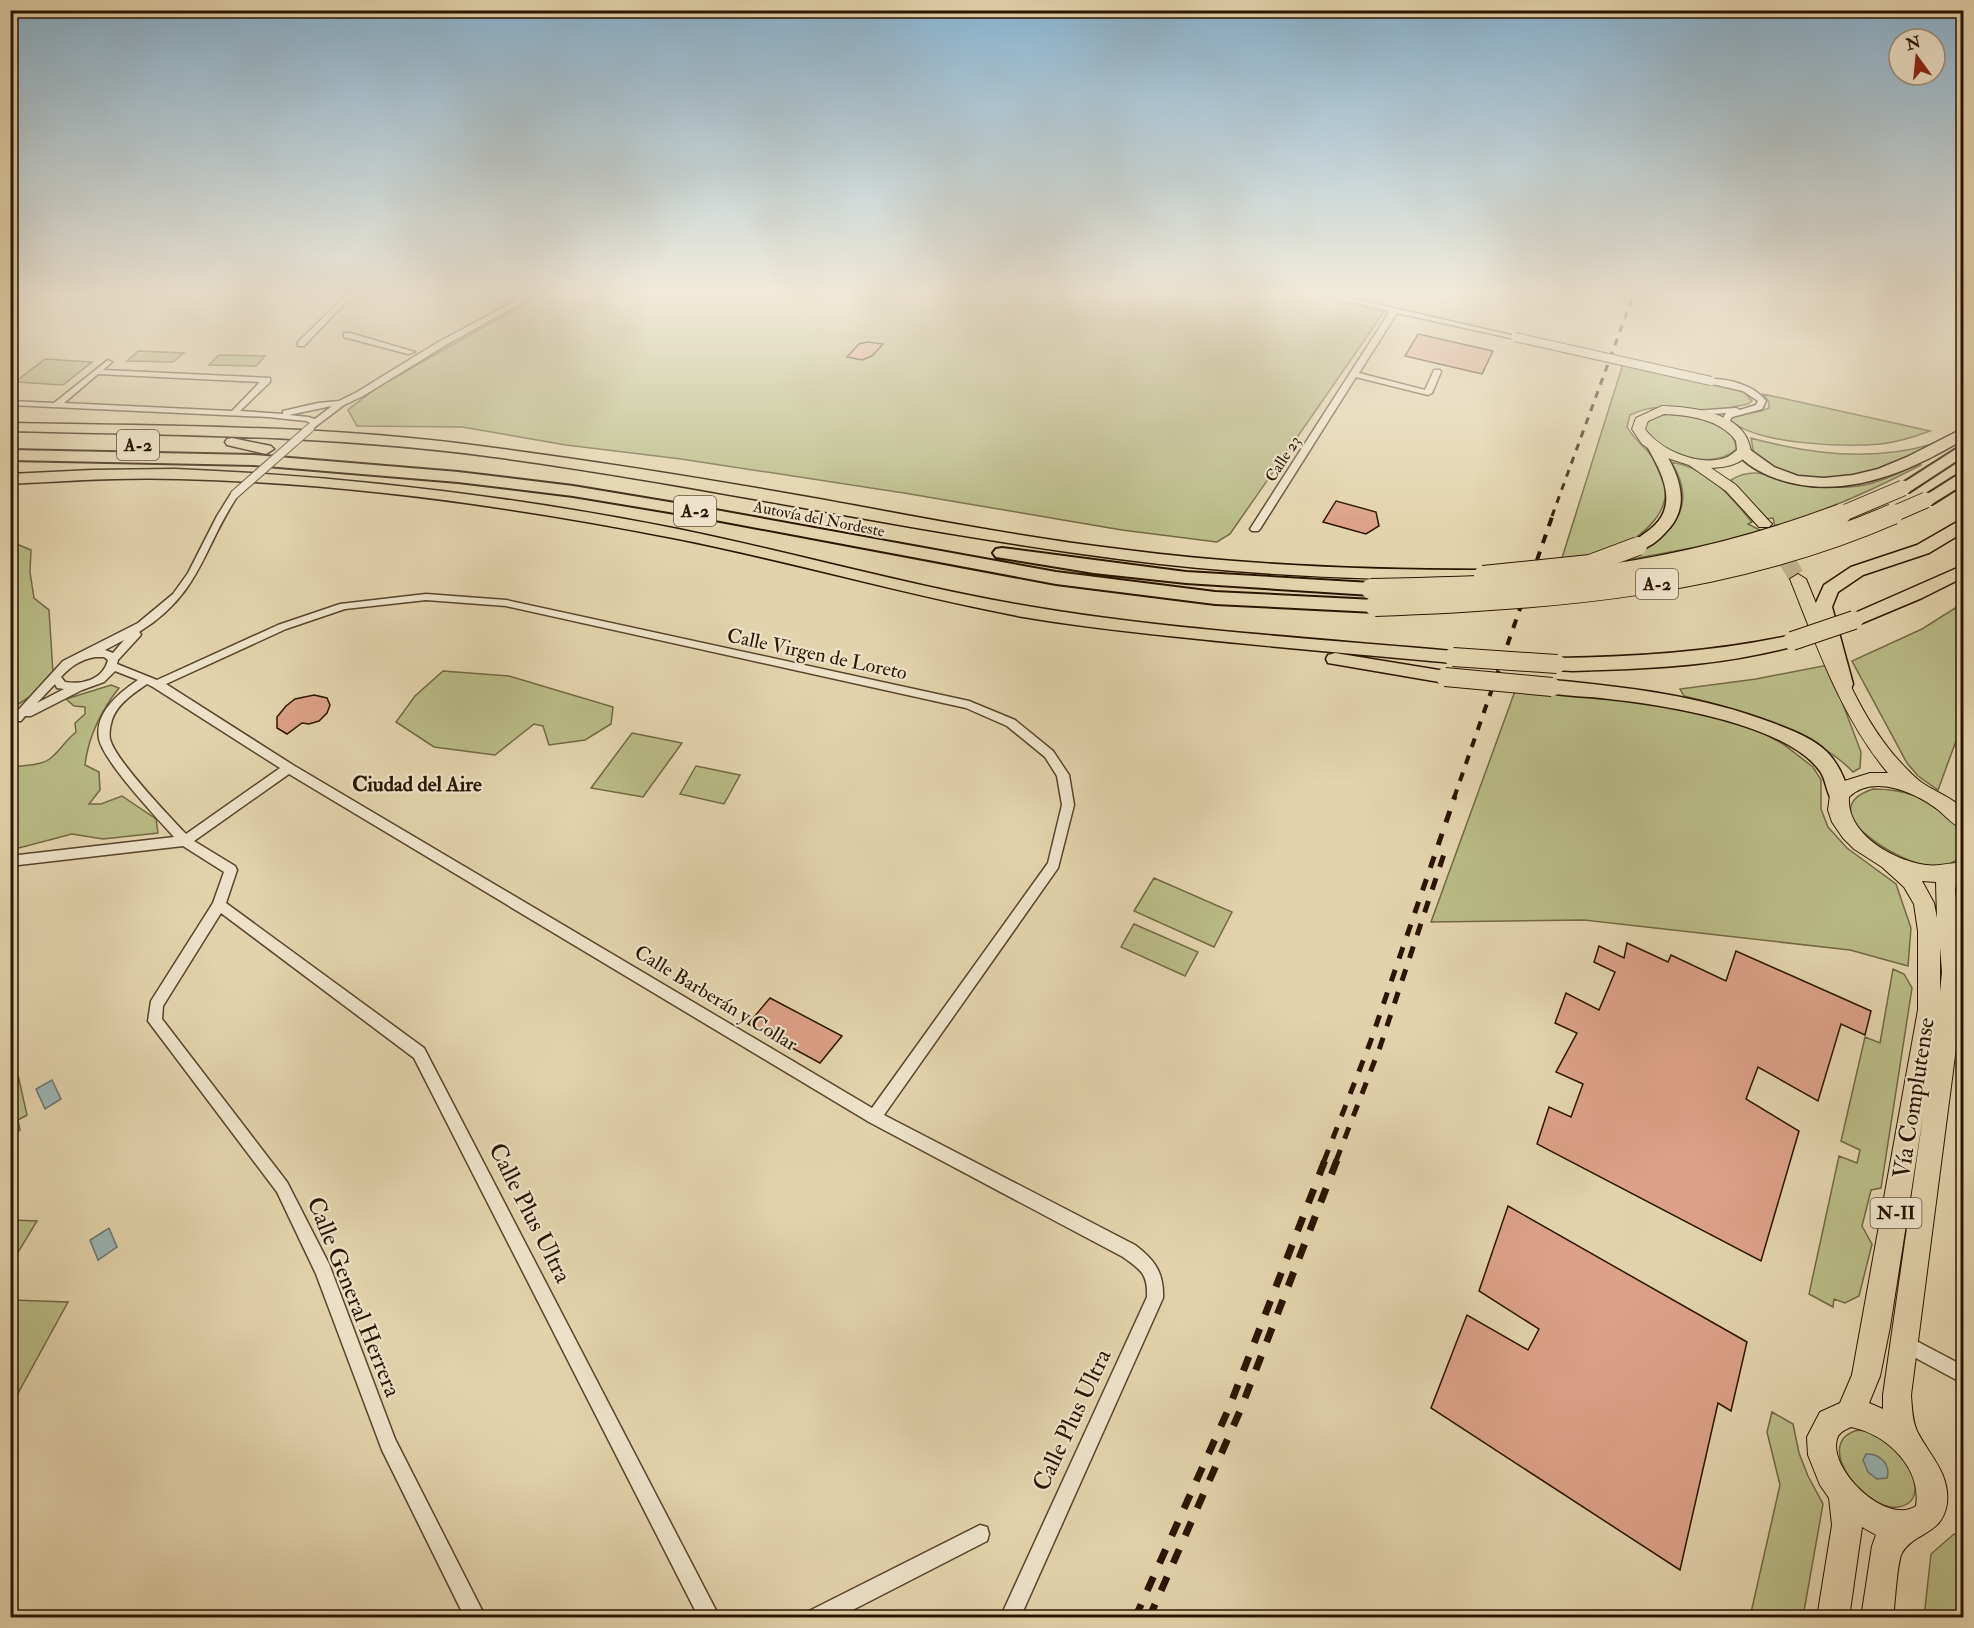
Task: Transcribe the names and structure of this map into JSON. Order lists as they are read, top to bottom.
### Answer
{
  "streets": {
    "highway": ["A-2", "Autovía del Nordeste"],
    "main road": ["Vía Complutense", "N-II"],
    "street": [
      "Calle 23",
      "Calle Virgen de Loreto",
      "Calle Barberán y Collar",
      "Calle Plus Ultra",
      "Calle General Herrera"
    ]
  },
  "crossings": [
    ["A-2", "Autovía del Nordeste"],
    ["Calle Virgen de Loreto", "Calle Barberán y Collar"],
    ["Calle Barberán y Collar", "Calle Plus Ultra"],
    ["Vía Complutense", "N-II"],
    ["Calle Plus Ultra", "Calle General Herrera"]
  ],
  "districts": ["Ciudad del Aire"],
  "north": "top"
}
